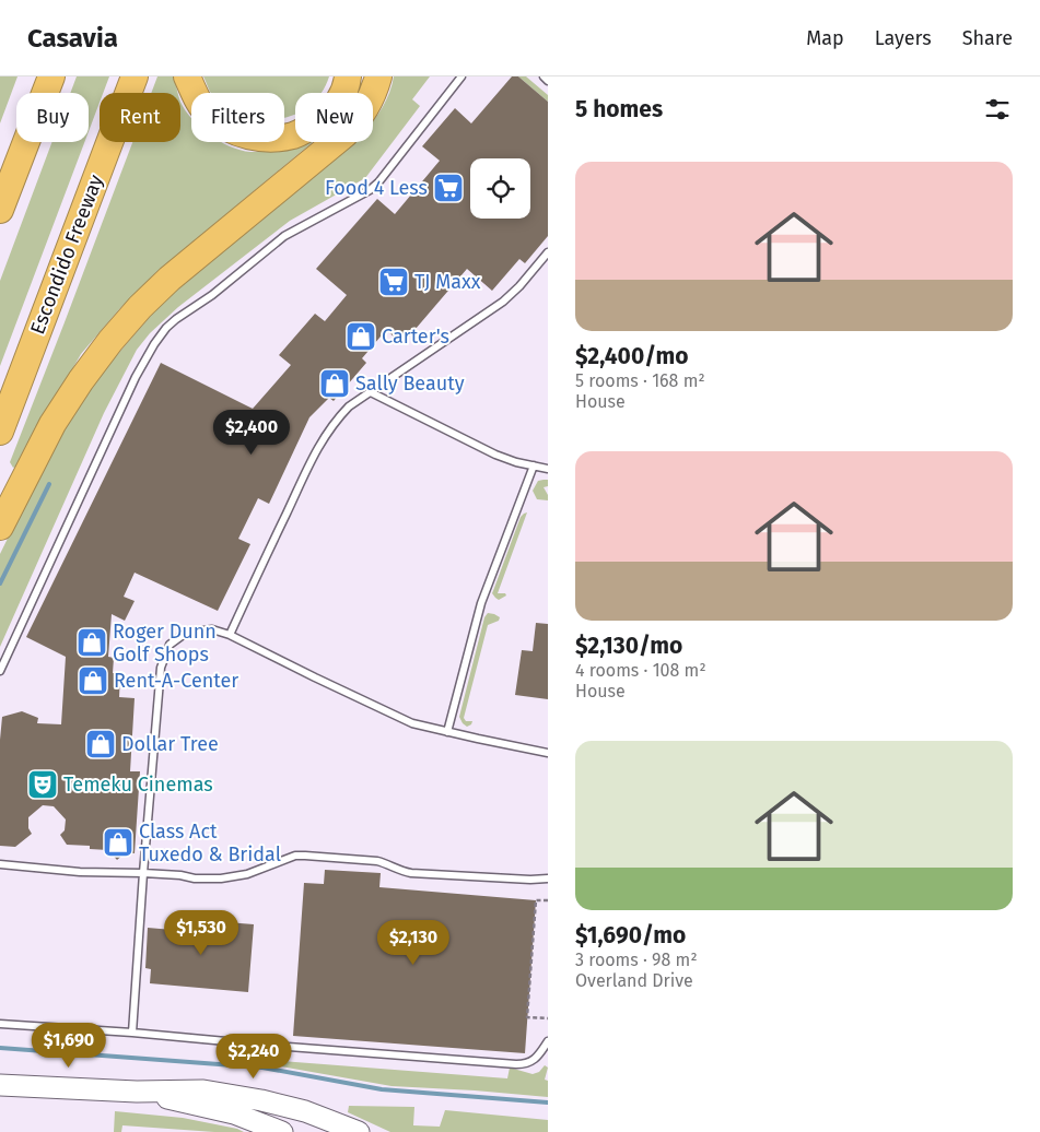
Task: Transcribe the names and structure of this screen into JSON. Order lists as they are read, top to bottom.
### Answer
{
  "streets": {
    "highway": ["Escondido Freeway"]
  },
  "places": {
    "supermarket": ["Food 4 Less", "TJ Maxx"],
    "shop": [
      "Carter's",
      "Sally Beauty",
      "Roger Dunn Golf Shops",
      "Rent-A-Center",
      "Dollar Tree",
      "Class Act Tuxedo & Bridal"
    ],
    "theatre": ["Temeku Cinemas"]
  },
  "page": {
    "header": "Casavia",
    "nav": ["Map", "Layers", "Share"],
    "heading": "5 homes",
    "chip": [
      "Buy",
      "Rent",
      "Filters",
      "New"
    ],
    "list": [
      {
        "name": "$2,400/mo",
        "note": "5 rooms · 168 m² · House"
      },
      {
        "name": "$2,130/mo",
        "note": "4 rooms · 108 m² · House"
      },
      {
        "name": "$1,690/mo",
        "note": "3 rooms · 98 m² · Overland Drive"
      }
    ],
    "price": [
      "$2,400",
      "$1,530",
      "$2,130",
      "$1,690",
      "$2,240"
    ]
  }
}
